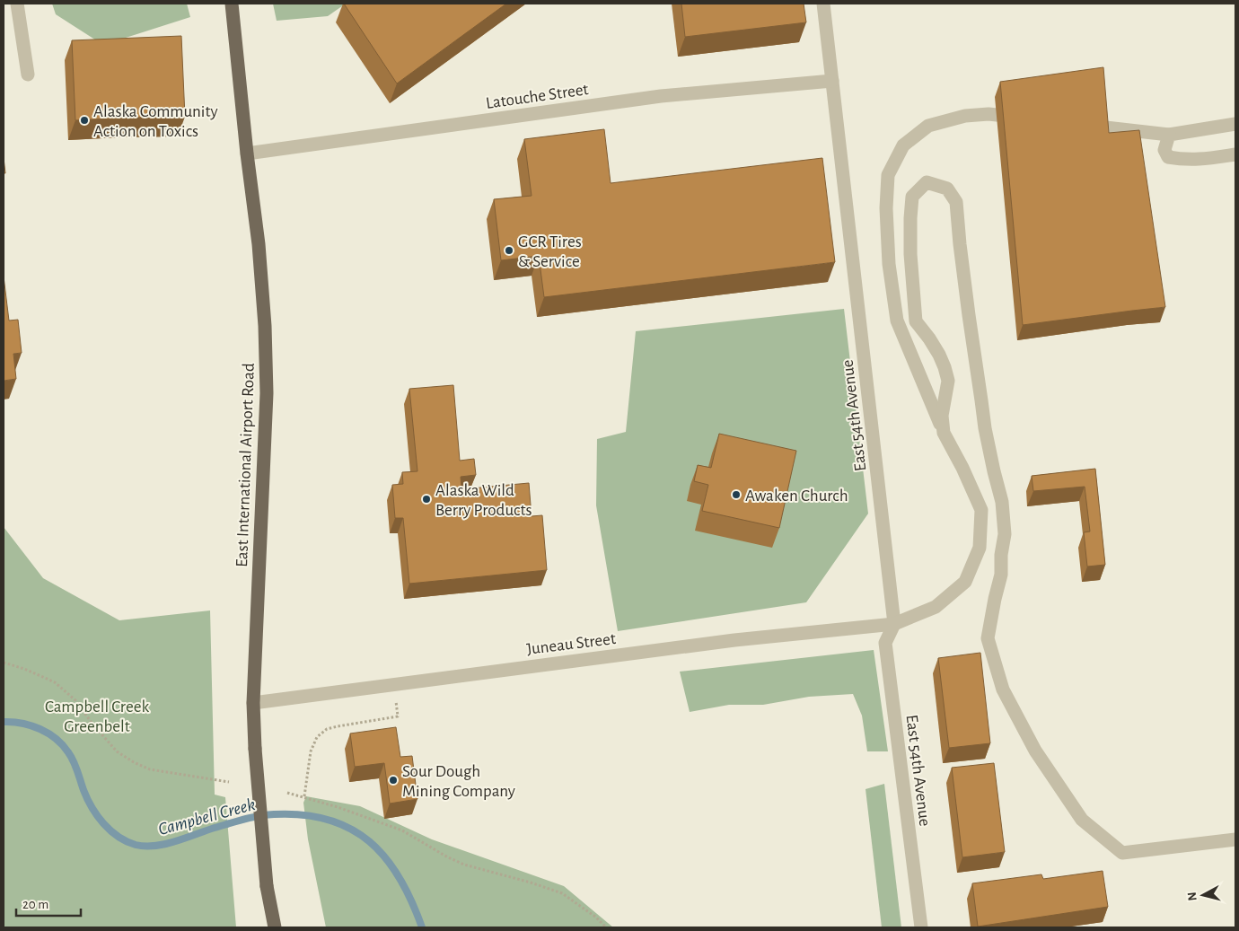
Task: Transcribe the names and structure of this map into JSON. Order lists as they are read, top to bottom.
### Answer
{
  "streets": {
    "main road": ["East International Airport Road"],
    "street": ["Latouche Street", "East 54th Avenue", "Juneau Street"]
  },
  "crossings": [
    ["Latouche Street", "East 54th Avenue"],
    ["Latouche Street", "East International Airport Road"],
    ["East 54th Avenue", "Juneau Street"],
    ["East International Airport Road", "Juneau Street"]
  ],
  "water": ["Campbell Creek"],
  "parks": ["Campbell Creek Greenbelt"],
  "places": [
    "Alaska Community Action on Toxics",
    "GCR Tires & Service",
    "Awaken Church",
    "Alaska Wild Berry Products",
    "Sour Dough Mining Company"
  ],
  "scale_bar": "20 m",
  "north": "left"
}
